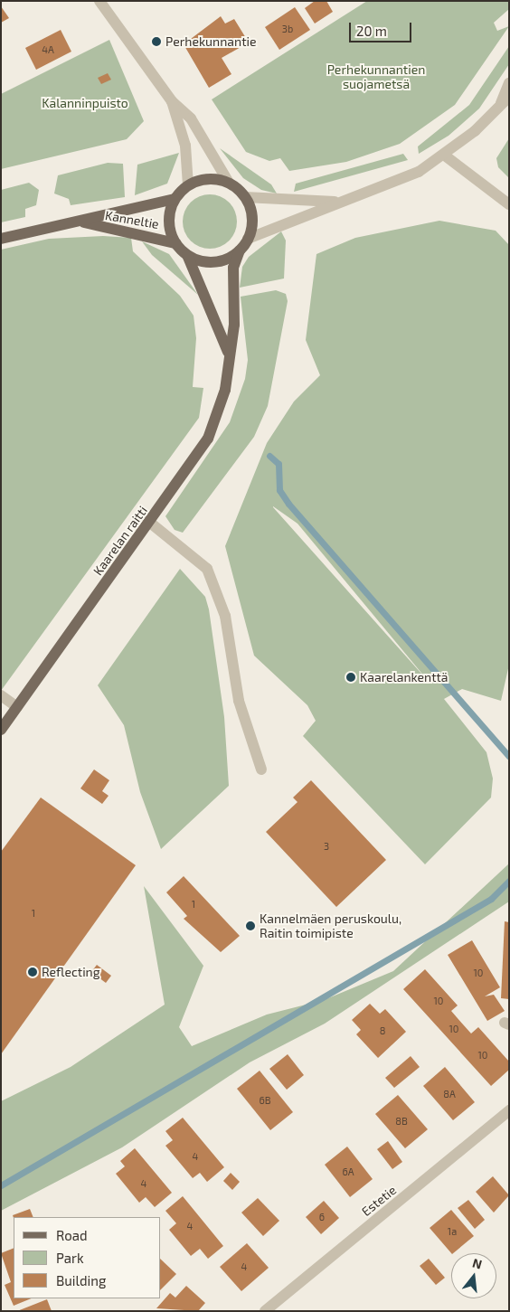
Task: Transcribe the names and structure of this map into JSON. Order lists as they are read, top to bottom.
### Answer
{
  "streets": {
    "main road": ["Kanneltie", "Kaarelan raitti"],
    "street": ["Estetie"]
  },
  "crossings": [
    ["Kanneltie", "Kaarelan raitti"]
  ],
  "parks": ["Perhekunnantien suojametsä", "Kalanninpuisto"],
  "places": [
    "Perhekunnantie",
    "Kaarelankenttä",
    "Kannelmäen peruskoulu, Raitin toimipiste",
    "Reflecting"
  ],
  "house_numbers": [
    "3b",
    "4A",
    "3",
    "1",
    "1",
    "10",
    "10",
    "10",
    "8",
    "10",
    "8A",
    "6B",
    "8B",
    "4",
    "6A",
    "4",
    "6",
    "4",
    "1a",
    "4"
  ],
  "legend": ["Road", "Park", "Building"],
  "scale_bar": "20 m",
  "north": "top"
}
